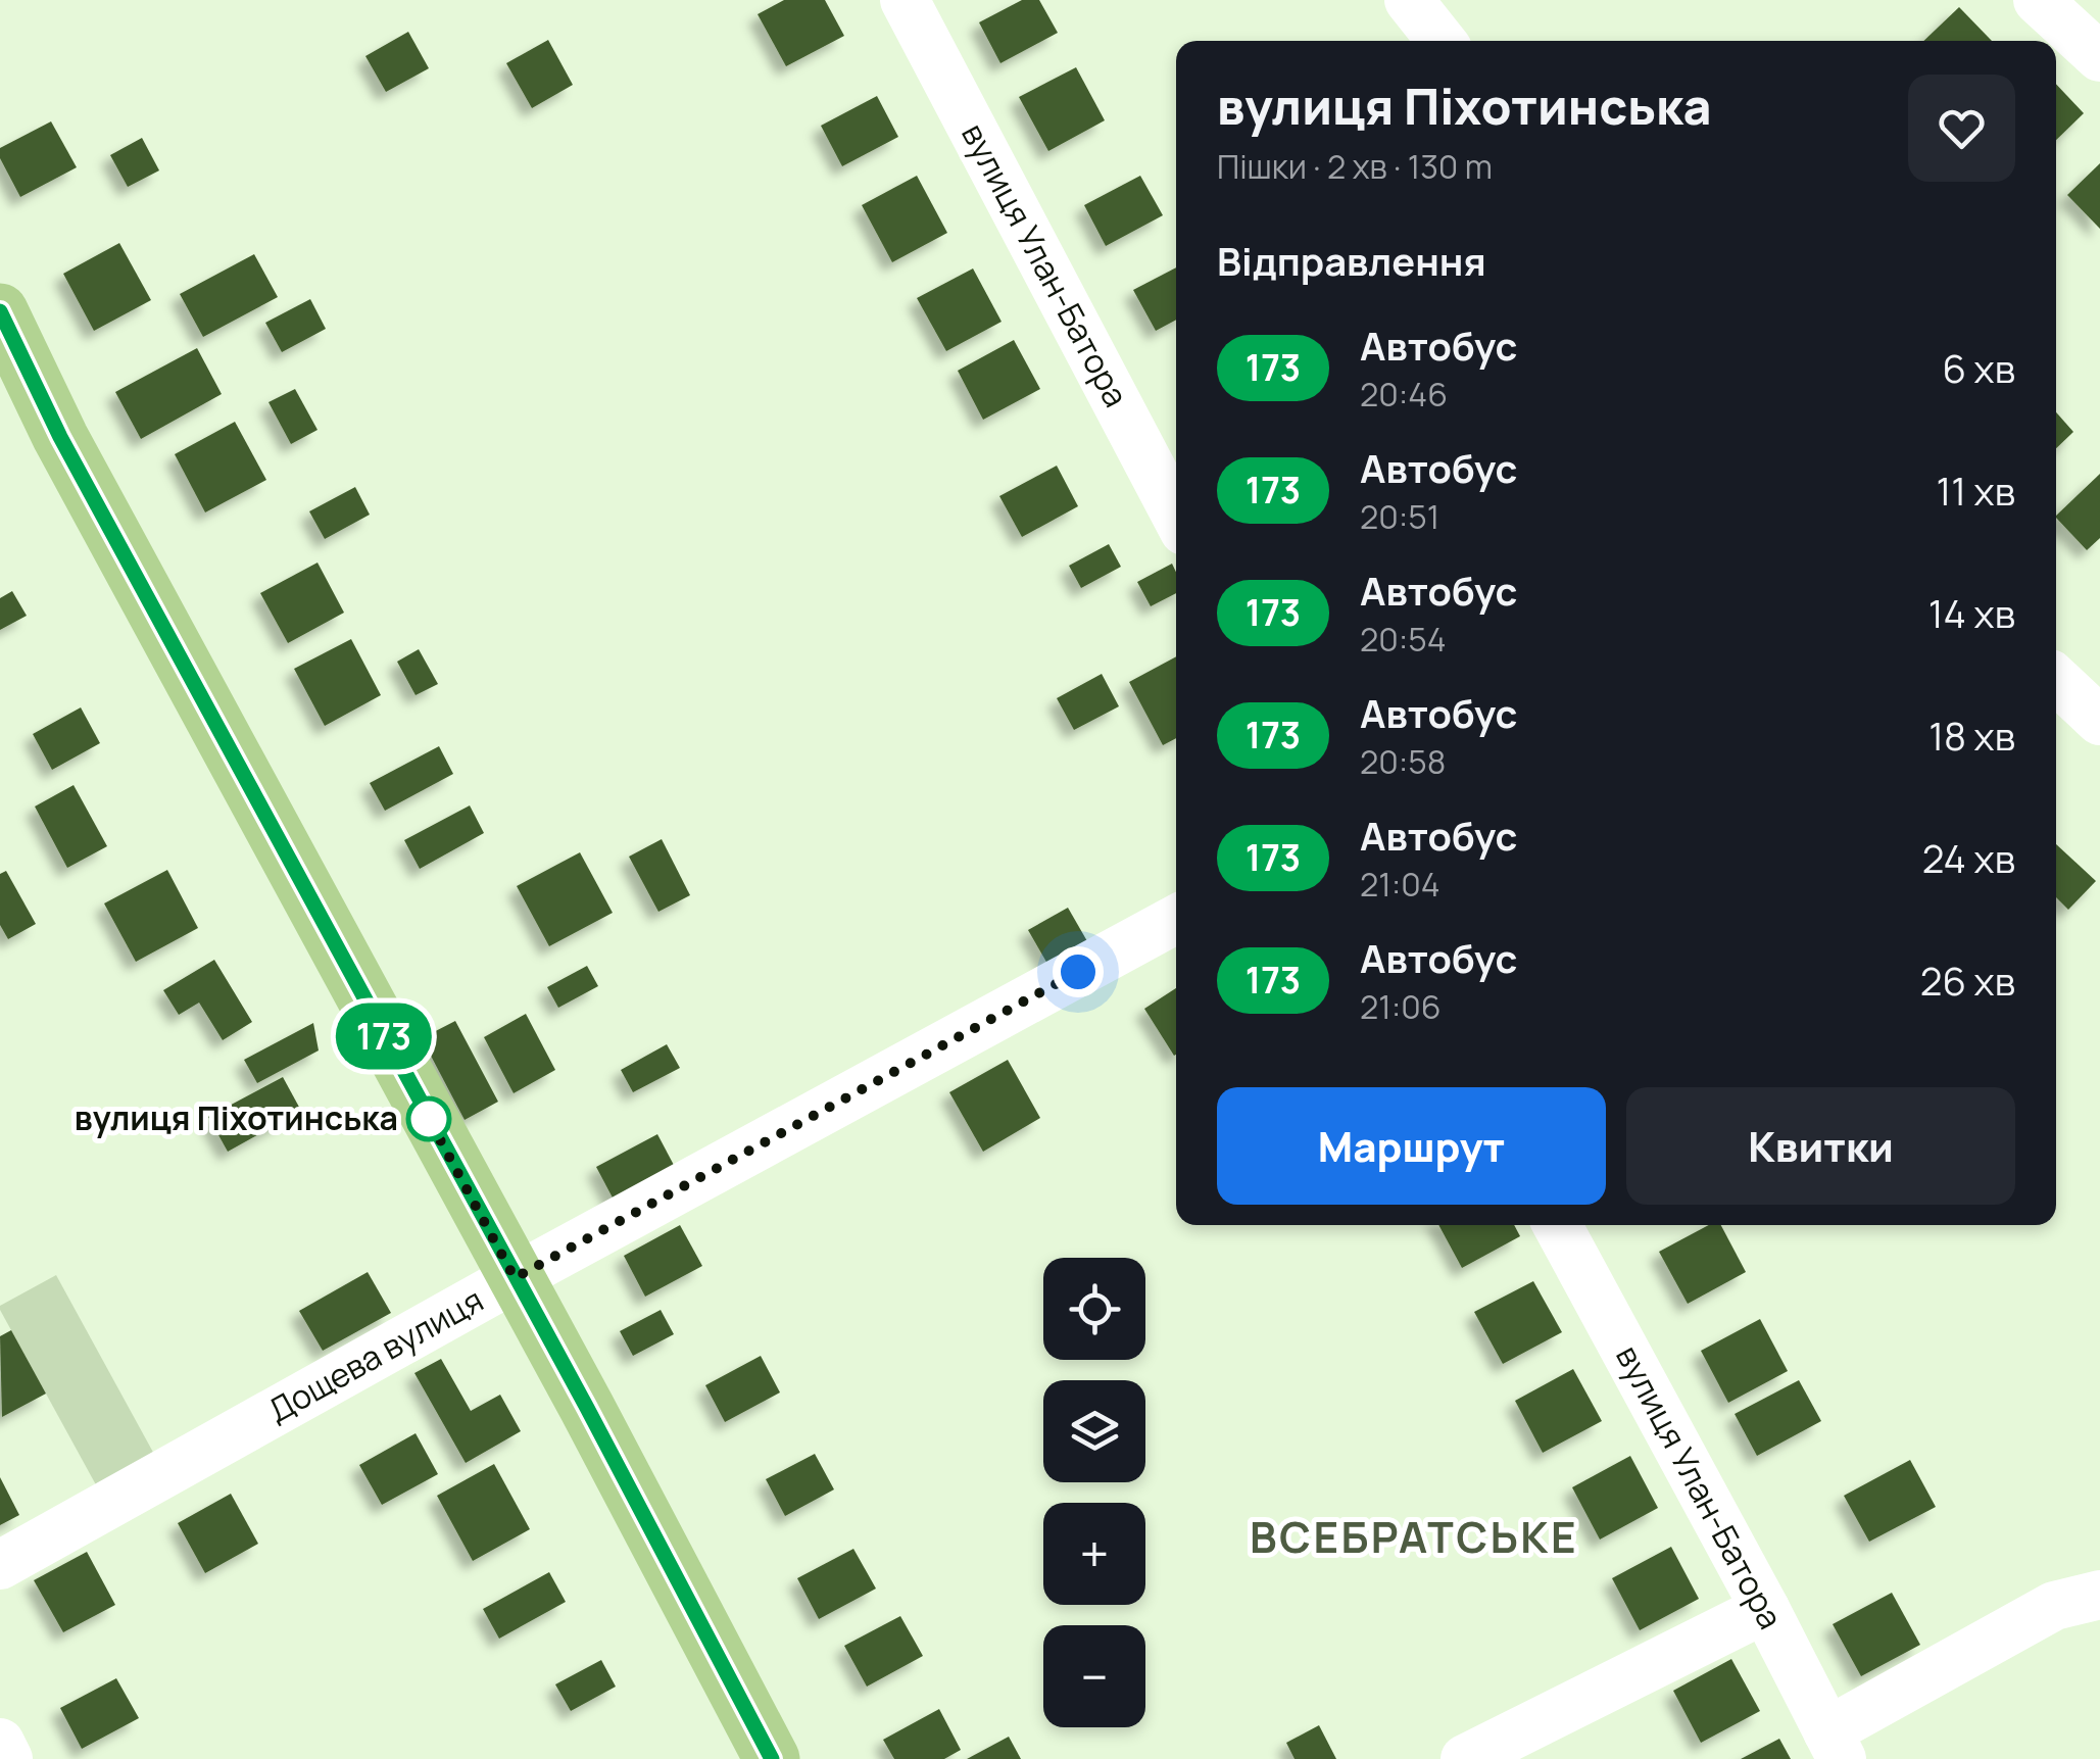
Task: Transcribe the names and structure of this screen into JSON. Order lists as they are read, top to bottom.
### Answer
{
  "streets": {
    "street": ["вулиця Улан-Батора", "Дощева вулиця"]
  },
  "districts": ["ВСЕБРАТСЬКЕ"],
  "places": ["вулиця Піхотинська"],
  "lines": ["bus line 173"],
  "page": {
    "on_map": "173",
    "heading": [
      ["вулиця Піхотинська", "Пішки · 2 хв · 130 m"],
      "Відправлення"
    ],
    "list": [
      {
        "mark": "173",
        "name": "Автобус",
        "note": "20:46",
        "value": "6 хв"
      },
      {
        "mark": "173",
        "name": "Автобус",
        "note": "20:51",
        "value": "11 хв"
      },
      {
        "mark": "173",
        "name": "Автобус",
        "note": "20:54",
        "value": "14 хв"
      },
      {
        "mark": "173",
        "name": "Автобус",
        "note": "20:58",
        "value": "18 хв"
      },
      {
        "mark": "173",
        "name": "Автобус",
        "note": "21:04",
        "value": "24 хв"
      },
      {
        "mark": "173",
        "name": "Автобус",
        "note": "21:06",
        "value": "26 хв"
      }
    ],
    "buttons": ["Маршрут", "Квитки"],
    "map_buttons": ["+", "−"]
  }
}
